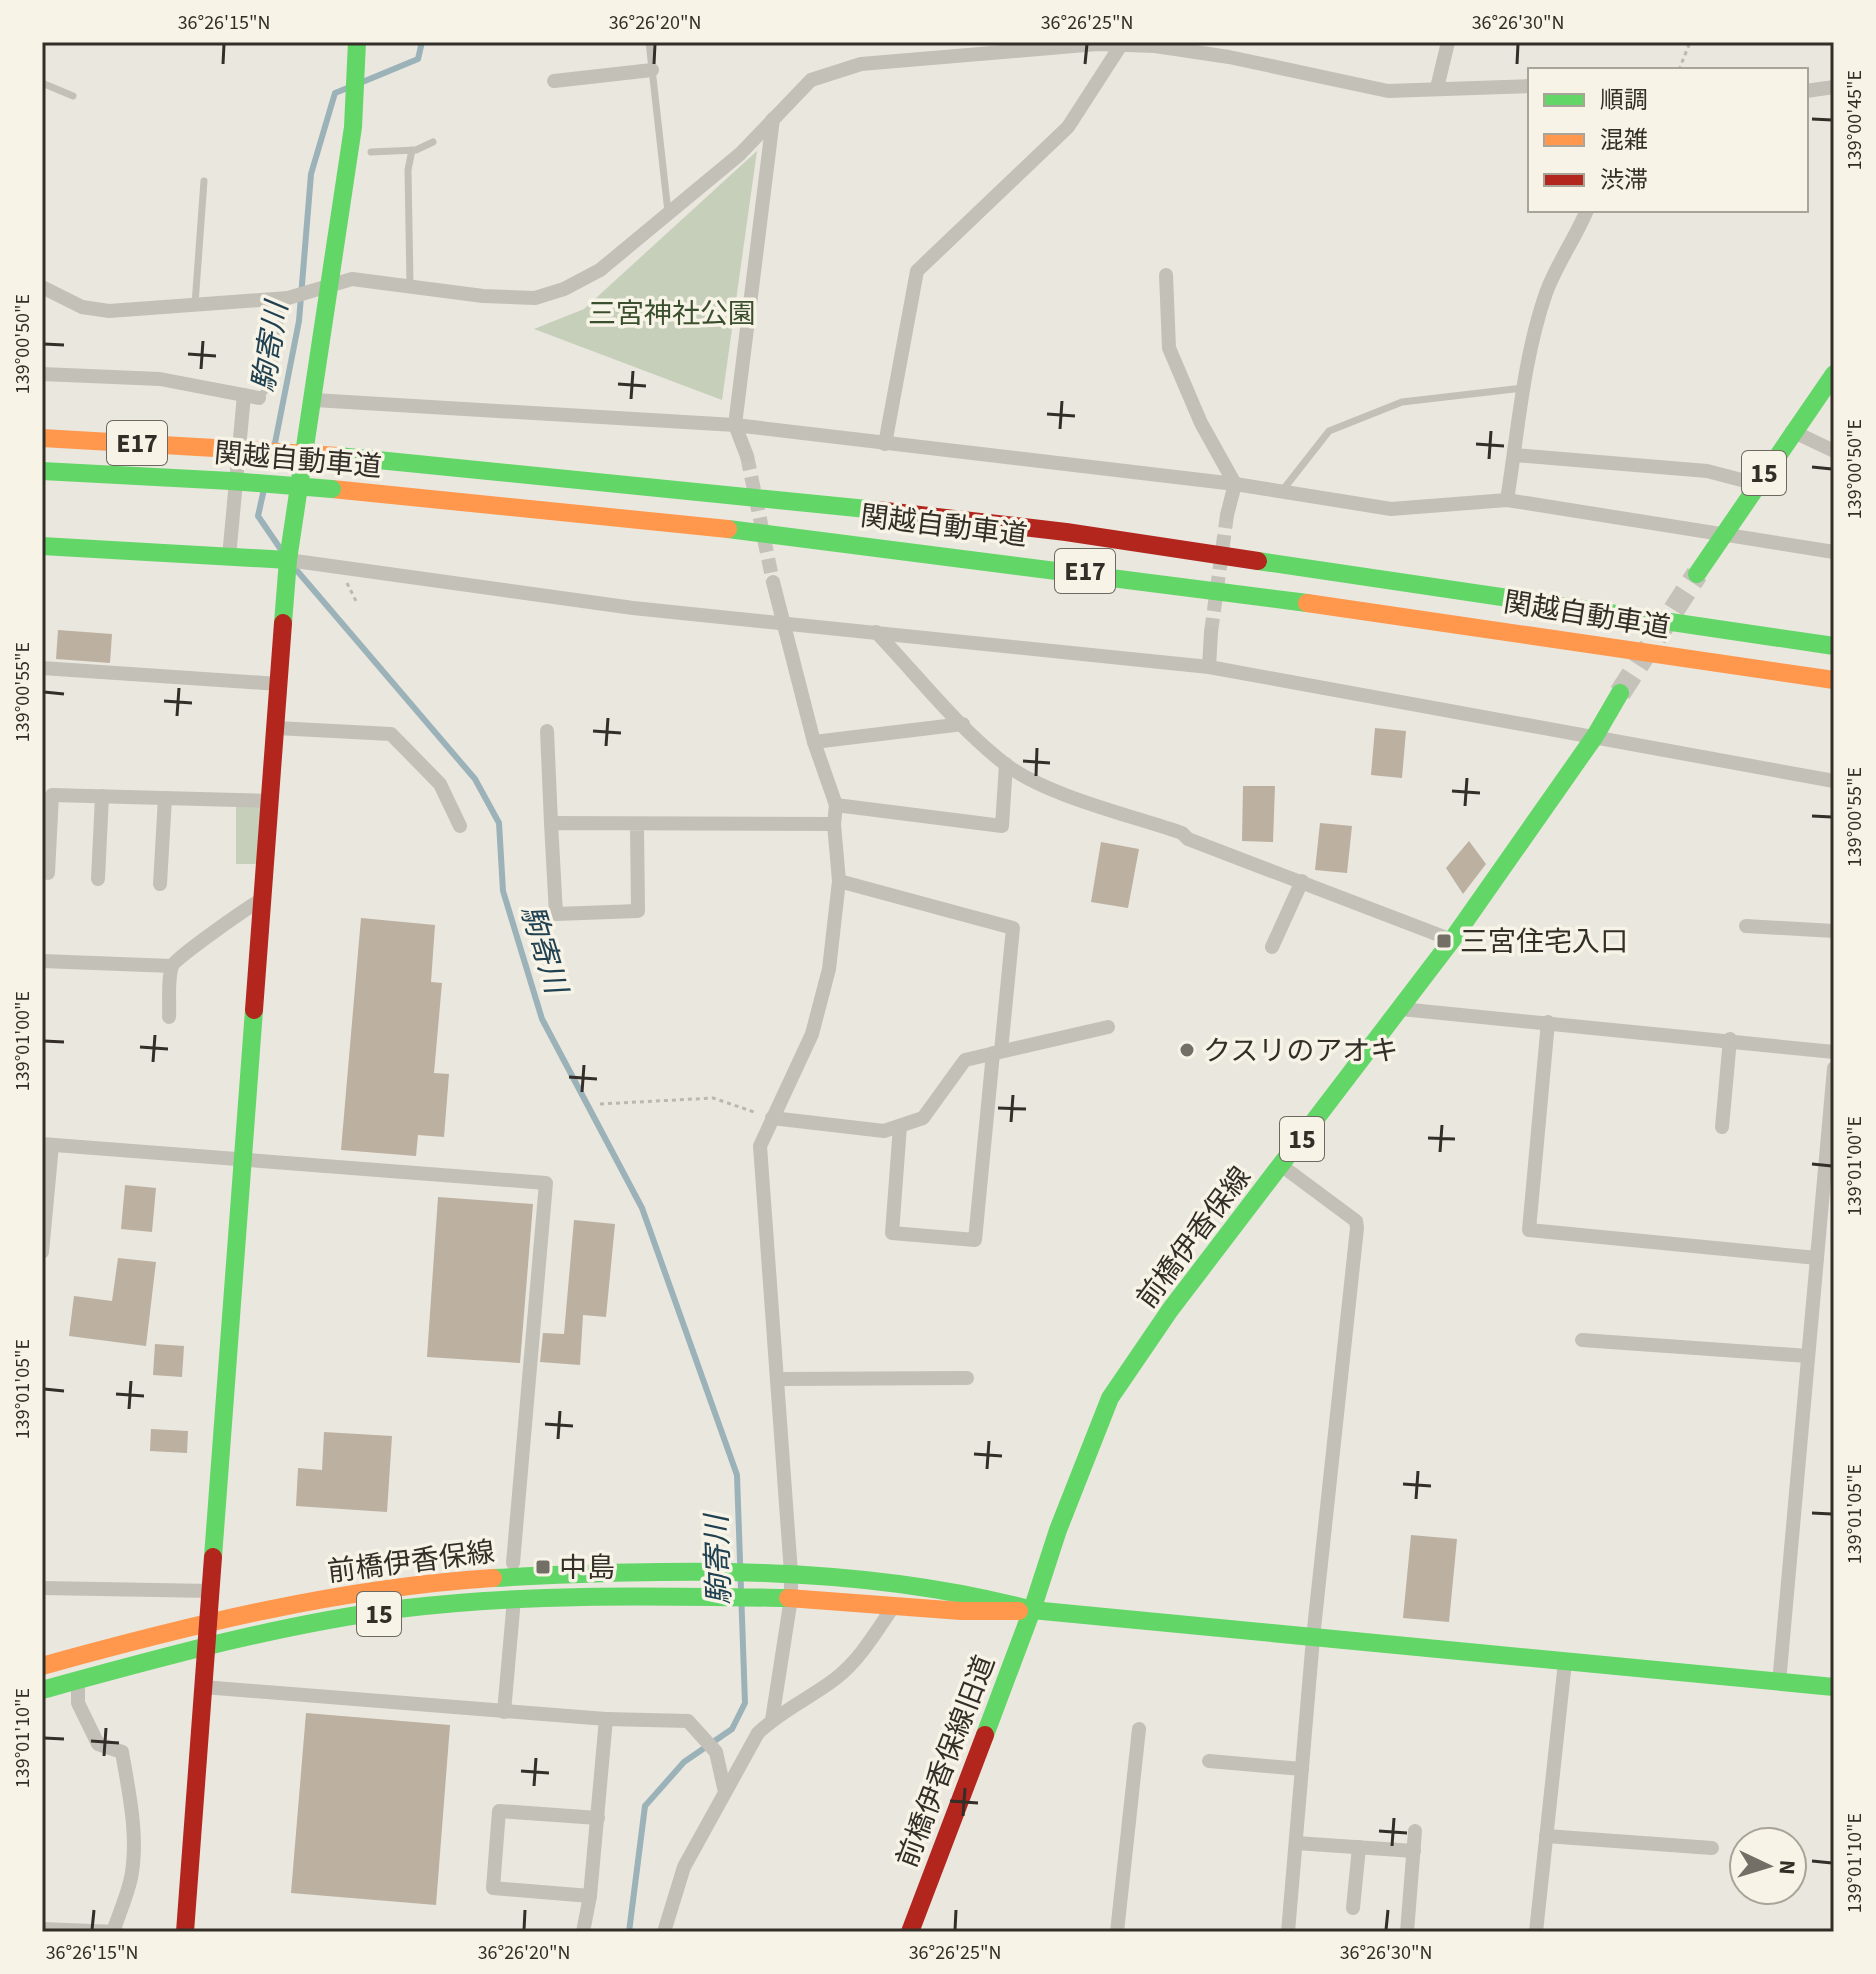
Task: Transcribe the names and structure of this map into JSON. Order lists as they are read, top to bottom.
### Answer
{
  "streets": {
    "main road": [
      "E17",
      "関越自動車道",
      "15",
      "前橋伊香保線",
      "前橋伊香保線旧道"
    ]
  },
  "crossings": [
    ["前橋伊香保線", "前橋伊香保線旧道"]
  ],
  "water": ["駒寄川"],
  "parks": ["三宮神社公園"],
  "places": {
    "transit": ["三宮住宅入口", "中島"],
    "other": ["クスリのアオキ"]
  },
  "legend": ["順調", "混雑", "渋滞"],
  "north": "right",
  "coordinates": [
    "36°26'15\"N",
    "36°26'20\"N",
    "36°26'25\"N",
    "36°26'30\"N",
    "139°00'45\"E",
    "139°00'50\"E",
    "139°00'55\"E",
    "139°01'00\"E",
    "139°01'05\"E",
    "139°01'10\"E"
  ]
}
